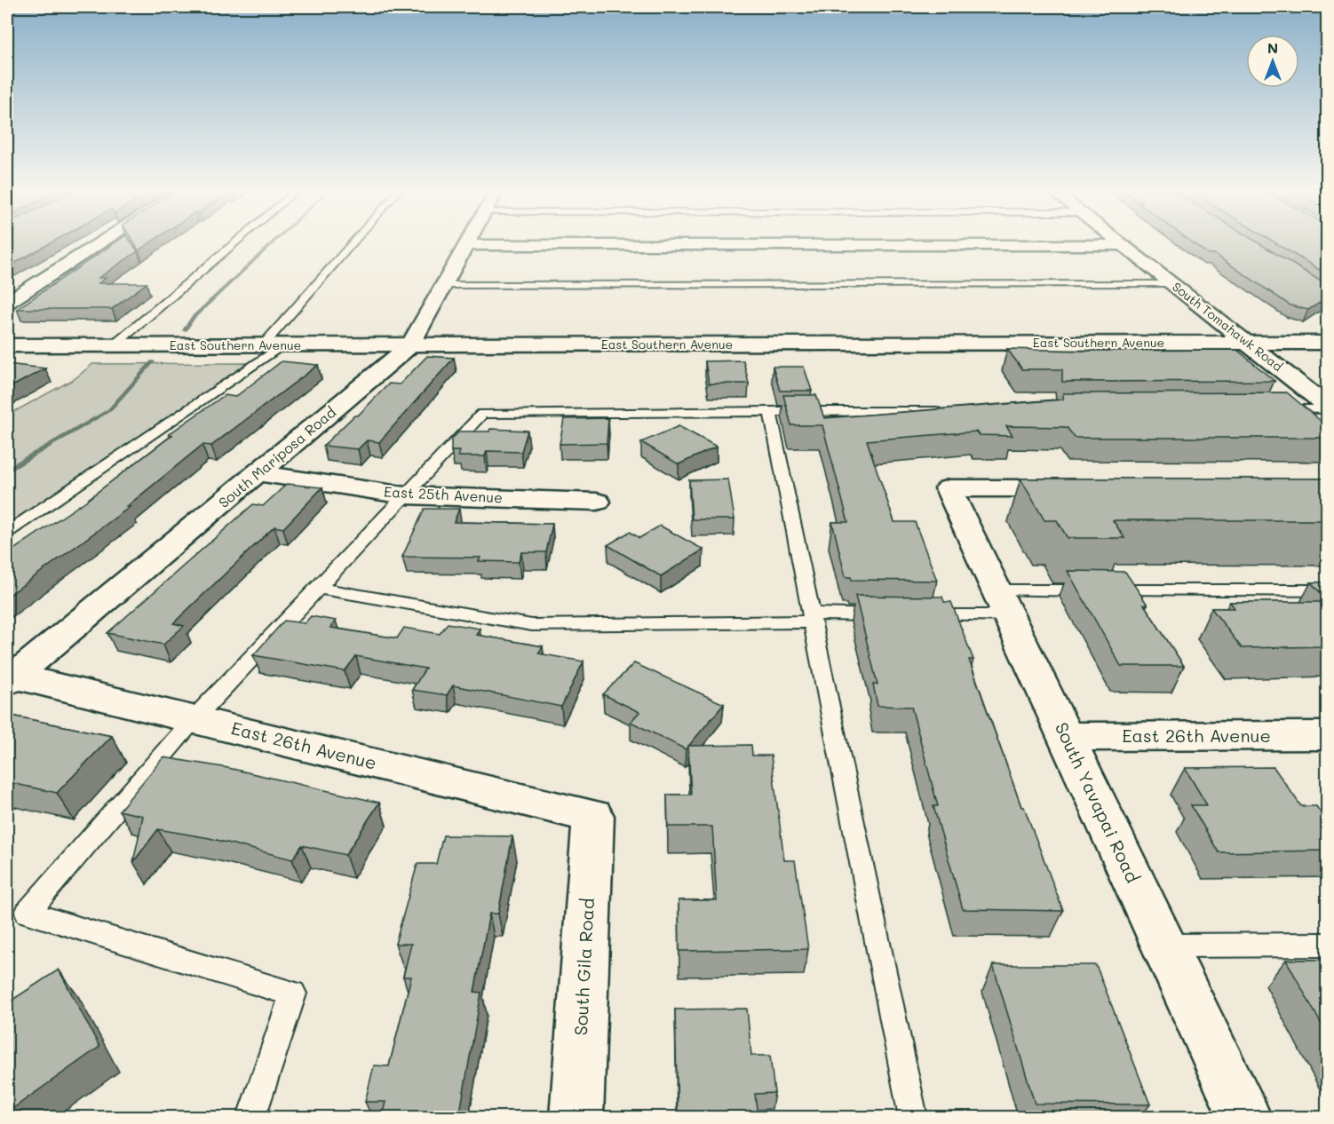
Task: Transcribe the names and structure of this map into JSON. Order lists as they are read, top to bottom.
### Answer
{
  "streets": {
    "street": [
      "South Tomahawk Road",
      "East Southern Avenue",
      "South Mariposa Road",
      "East 25th Avenue",
      "East 26th Avenue",
      "South Yavapai Road",
      "South Gila Road"
    ]
  },
  "crossings": [
    ["South Tomahawk Road", "East Southern Avenue"],
    ["East Southern Avenue", "South Mariposa Road"],
    ["South Mariposa Road", "East 25th Avenue"],
    ["South Mariposa Road", "East 26th Avenue"],
    ["East 26th Avenue", "South Yavapai Road"],
    ["East 26th Avenue", "South Gila Road"]
  ],
  "north": "top"
}
